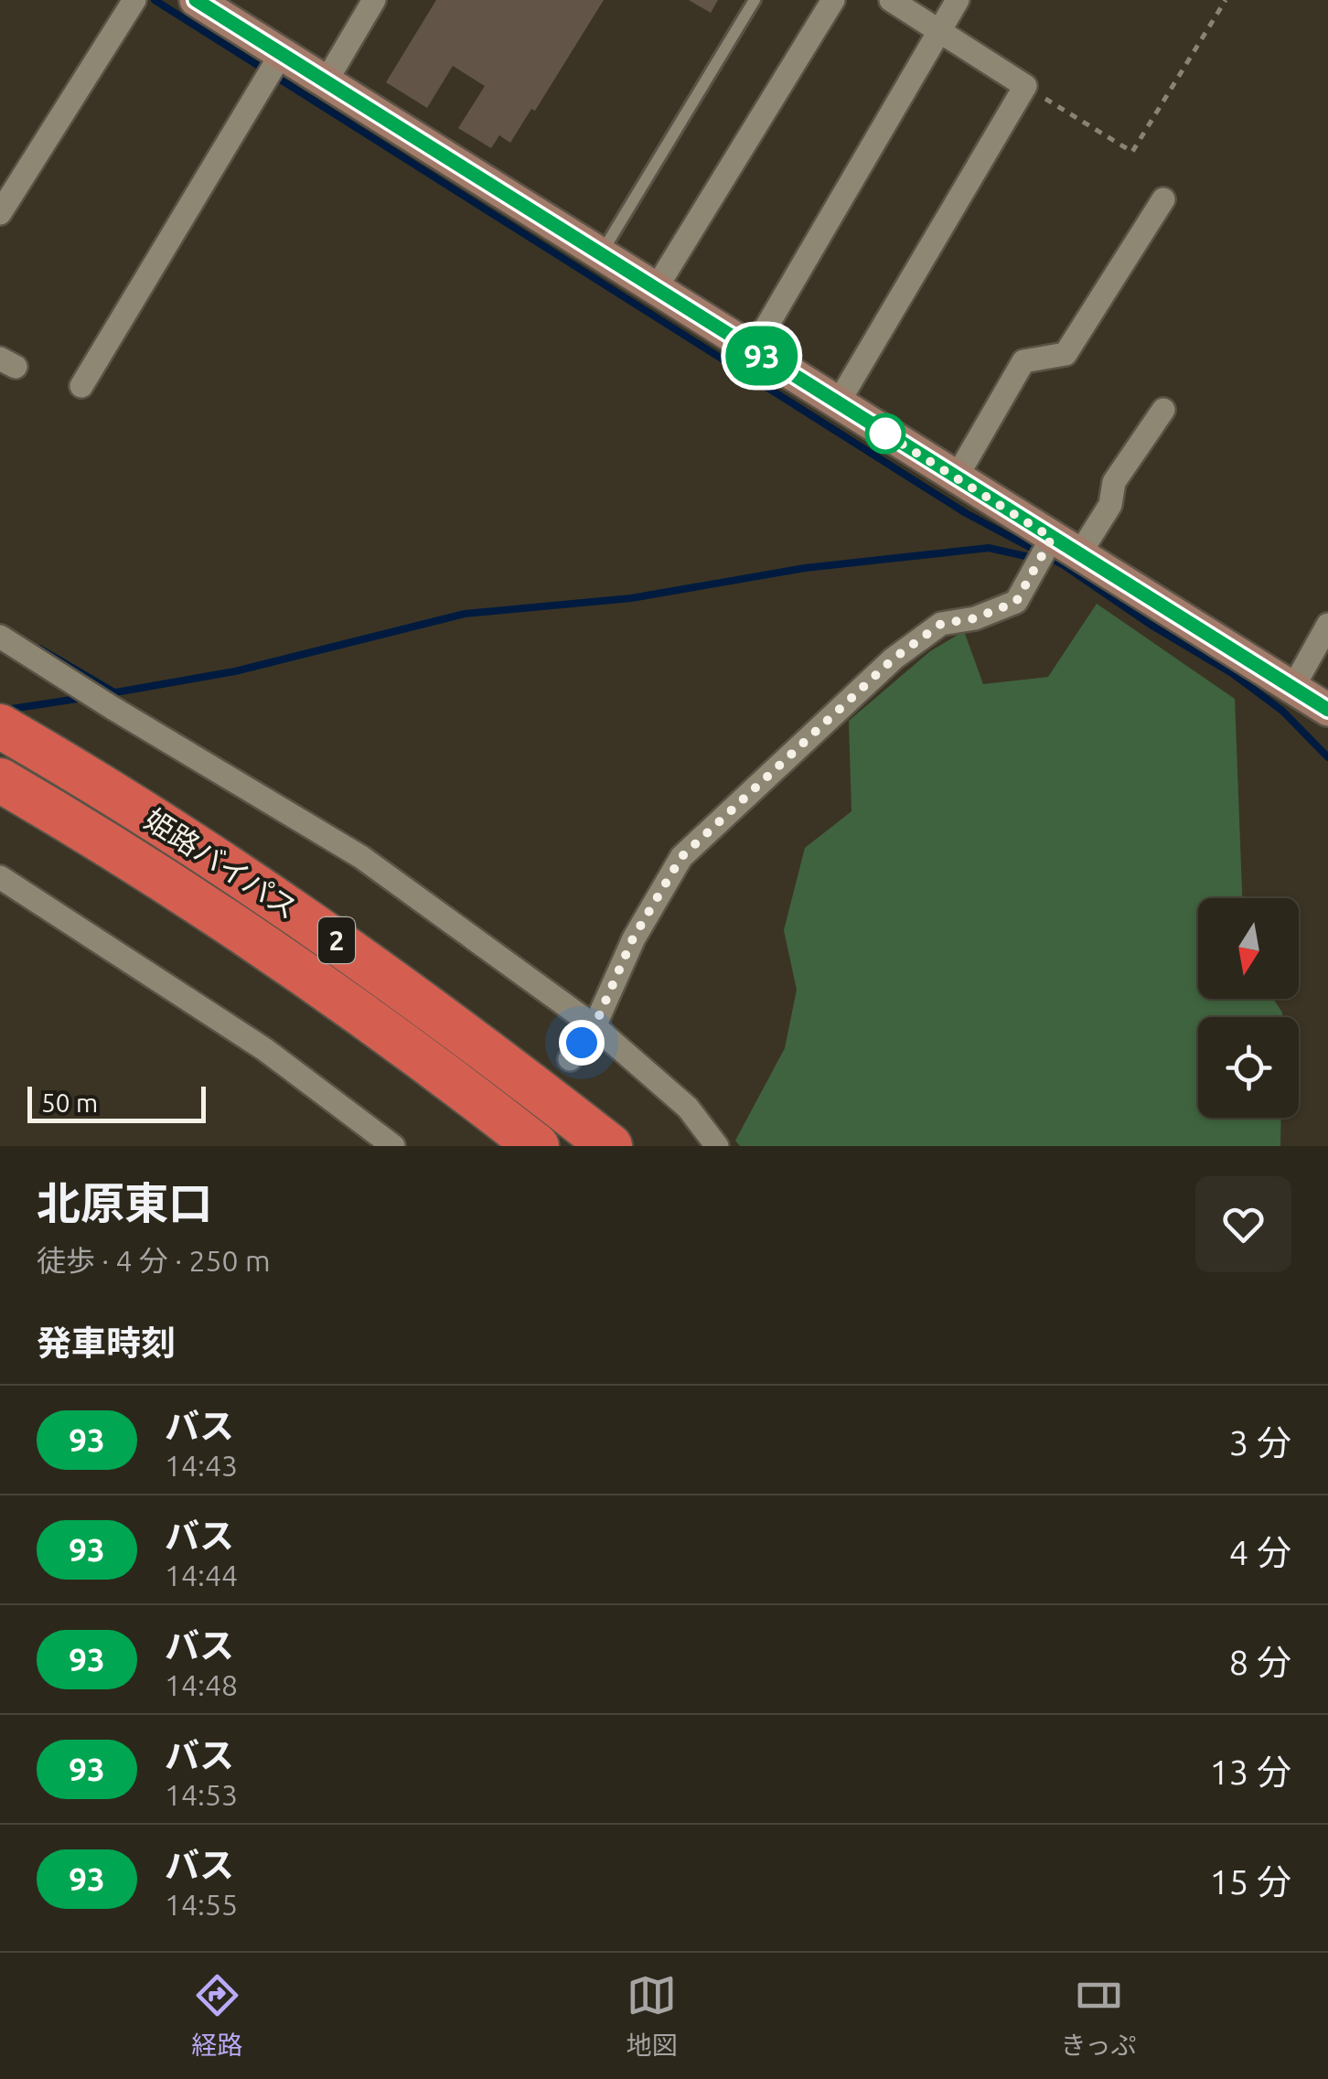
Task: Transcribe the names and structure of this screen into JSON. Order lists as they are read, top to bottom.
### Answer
{
  "streets": {
    "highway": ["姫路バイパス", "2"]
  },
  "lines": ["bus line 93"],
  "scale_bar": "50 m",
  "north": "bottom",
  "page": {
    "on_map": "93",
    "scale": "50 m",
    "heading": [
      ["北原東口", "徒歩 · 4 分 · 250 m"],
      "発車時刻"
    ],
    "list": [
      {
        "mark": "93",
        "name": "バス",
        "note": "14:43",
        "value": "3 分"
      },
      {
        "mark": "93",
        "name": "バス",
        "note": "14:44",
        "value": "4 分"
      },
      {
        "mark": "93",
        "name": "バス",
        "note": "14:48",
        "value": "8 分"
      },
      {
        "mark": "93",
        "name": "バス",
        "note": "14:53",
        "value": "13 分"
      },
      {
        "mark": "93",
        "name": "バス",
        "note": "14:55",
        "value": "15 分"
      }
    ],
    "tabs": ["経路", "地図", "きっぷ"]
  }
}
